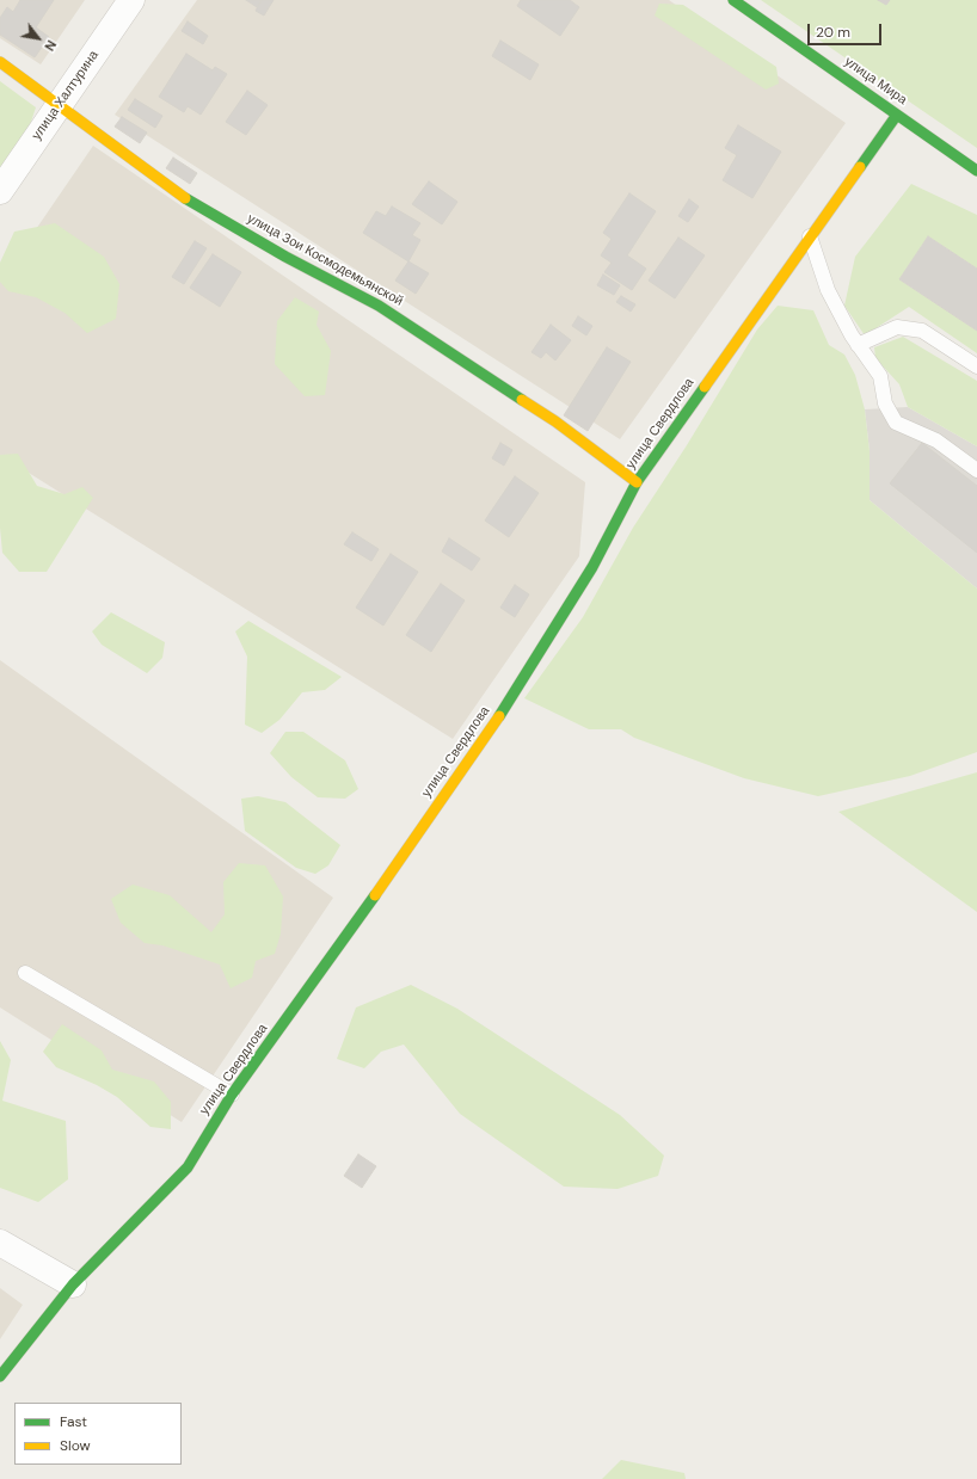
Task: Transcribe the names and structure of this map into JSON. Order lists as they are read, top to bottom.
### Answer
{
  "streets": {
    "main road": ["улица Мира", "улица Зои Космодемьянской", "улица Свердлова"],
    "street": ["улица Халтурина"]
  },
  "crossings": [
    ["улица Мира", "улица Свердлова"],
    ["улица Халтурина", "улица Зои Космодемьянской"],
    ["улица Зои Космодемьянской", "улица Свердлова"]
  ],
  "legend": ["Fast", "Slow"],
  "scale_bar": "20 m",
  "north": "bottom right"
}
